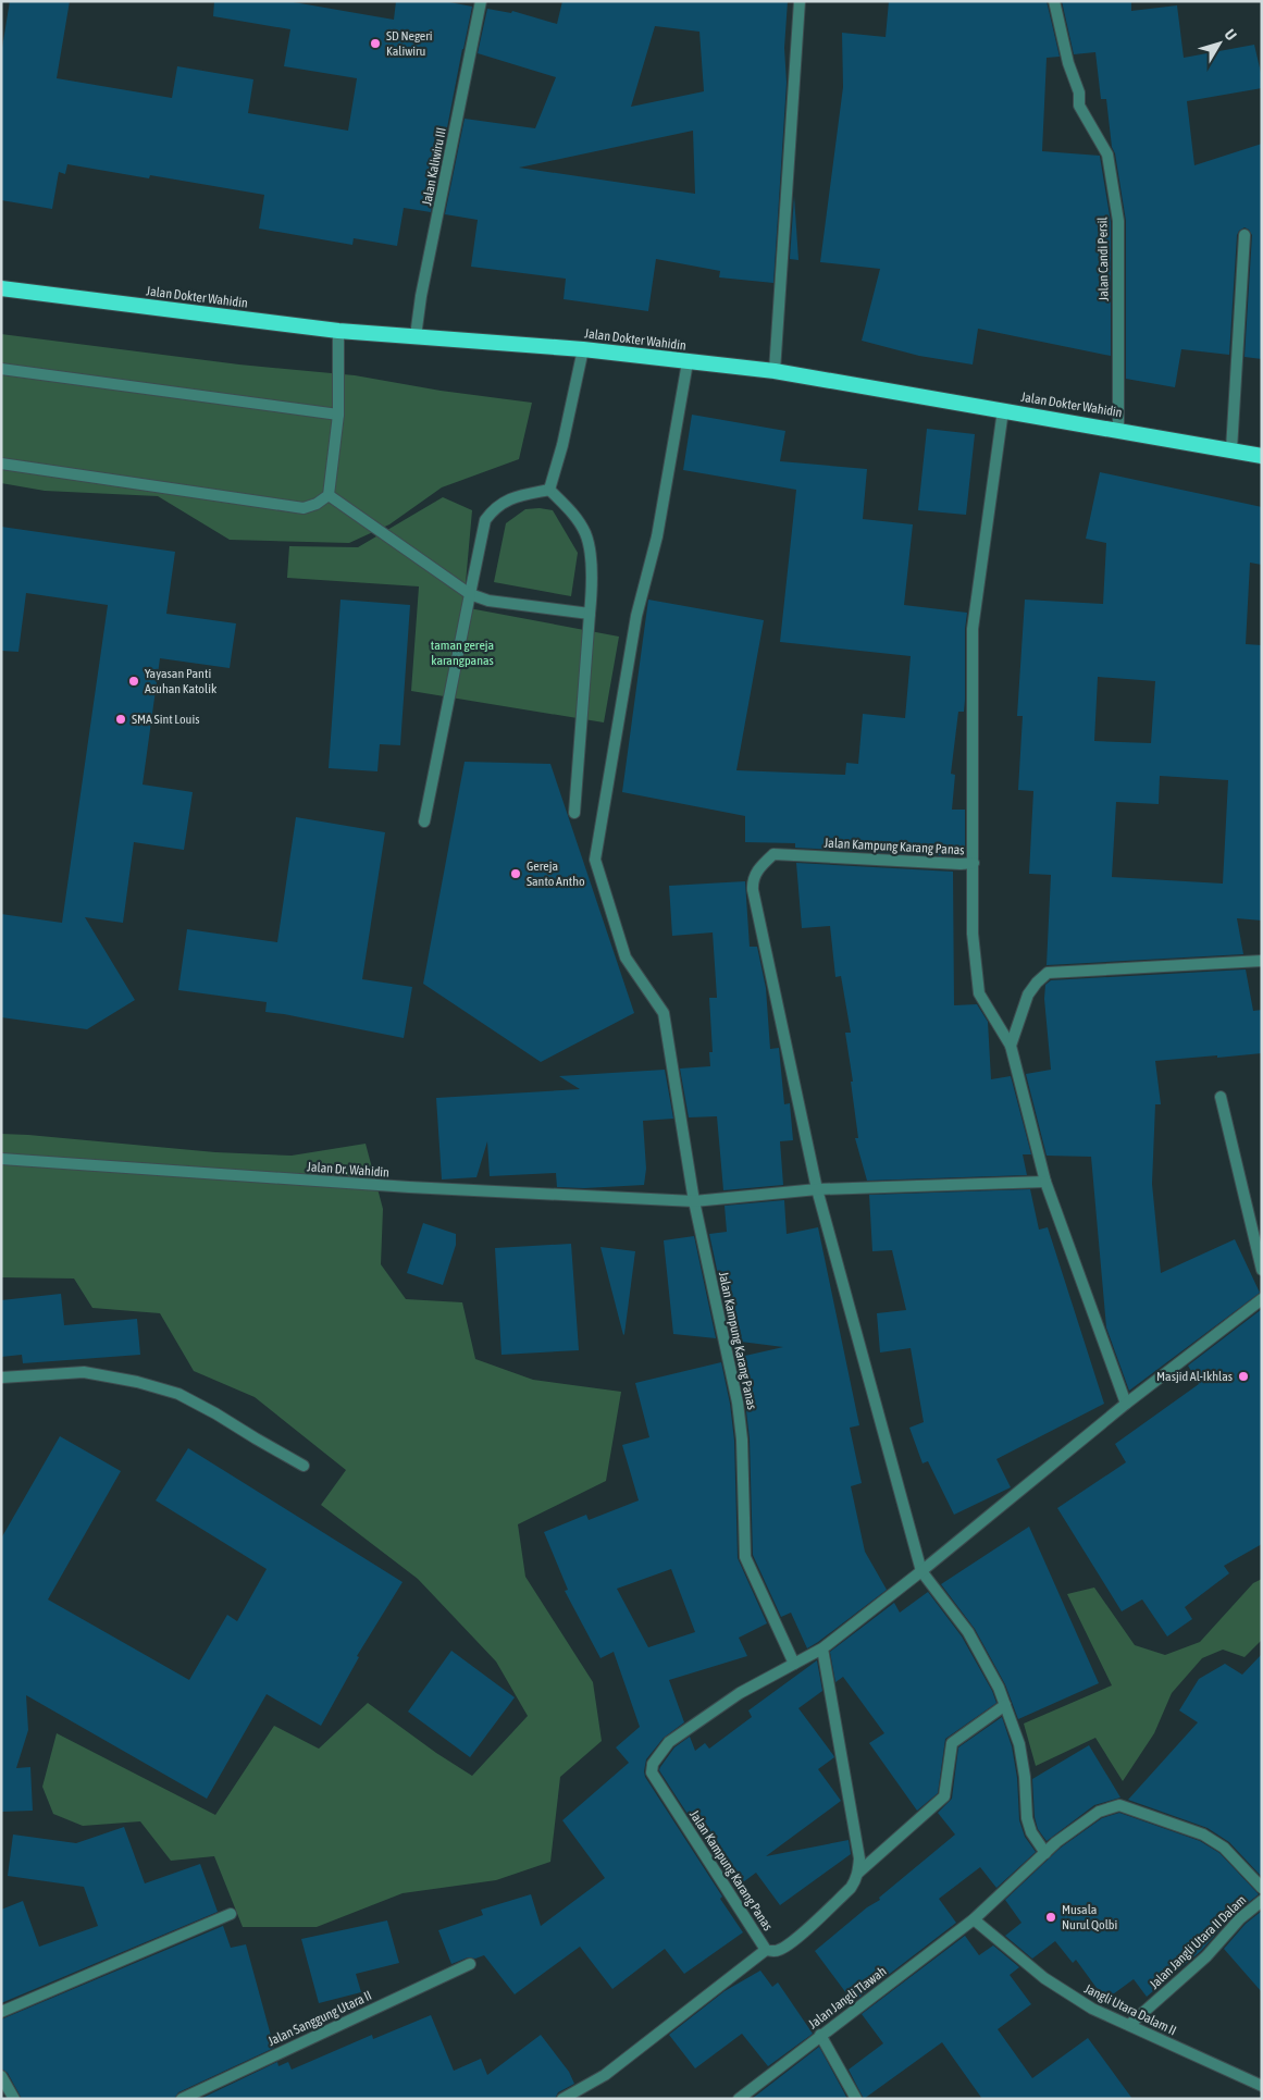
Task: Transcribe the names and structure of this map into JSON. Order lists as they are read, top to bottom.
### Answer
{
  "streets": {
    "highway": ["Jalan Dokter Wahidin"],
    "street": [
      "Jalan Kaliwiru III",
      "Jalan Candi Persil",
      "Jalan Kampung Karang Panas",
      "Jalan Dr. Wahidin",
      "Jalan Jangli Utara II Dalam",
      "Jalan Jangli Tlawah",
      "Jangli Utara Dalam II",
      "Jalan Sanggung Utara II"
    ]
  },
  "crossings": [
    ["Jalan Kaliwiru III", "Jalan Dokter Wahidin"],
    ["Jalan Candi Persil", "Jalan Dokter Wahidin"],
    ["Jalan Dokter Wahidin", "Jalan Kampung Karang Panas"],
    ["Jalan Kampung Karang Panas", "Jalan Dr. Wahidin"],
    ["Jalan Jangli Utara II Dalam", "Jangli Utara Dalam II"],
    ["Jalan Jangli Tlawah", "Jangli Utara Dalam II"]
  ],
  "parks": ["taman gereja karangpanas"],
  "places": [
    "SD Negeri Kaliwiru",
    "Yayasan Panti Asuhan Katolik",
    "SMA Sint Louis",
    "Gereja Santo Antho",
    "Masjid Al-Ikhlas",
    "Musala Nurul Qolbi"
  ],
  "north": "top right"
}
